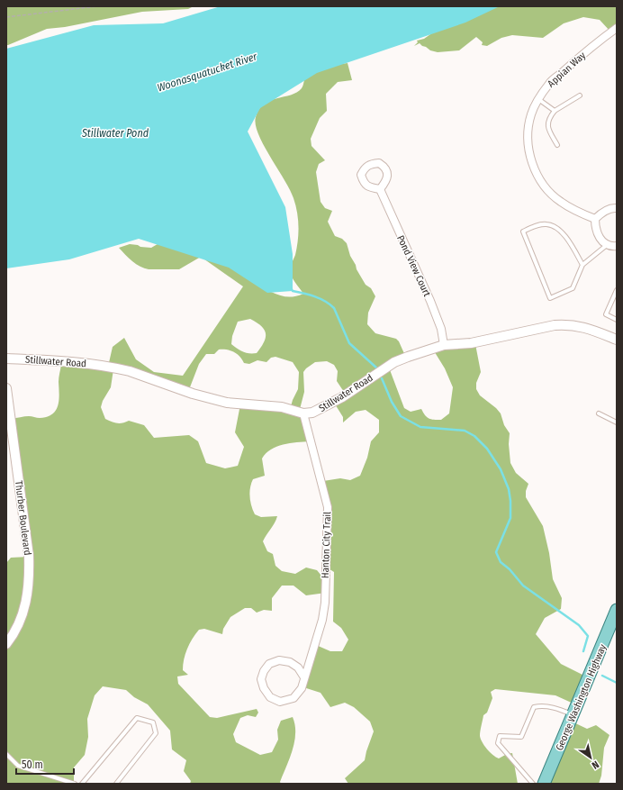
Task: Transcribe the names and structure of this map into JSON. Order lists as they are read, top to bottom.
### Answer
{
  "streets": {
    "main road": ["George Washington Highway"],
    "street": [
      "Appian Way",
      "Pond View Court",
      "Stillwater Road",
      "Thurber Boulevard",
      "Hanton City Trail"
    ]
  },
  "crossings": [
    ["Pond View Court", "Stillwater Road"],
    ["Stillwater Road", "Hanton City Trail"]
  ],
  "water": ["Woonasquatucket River", "Stillwater Pond"],
  "scale_bar": "50 m",
  "north": "bottom right"
}
